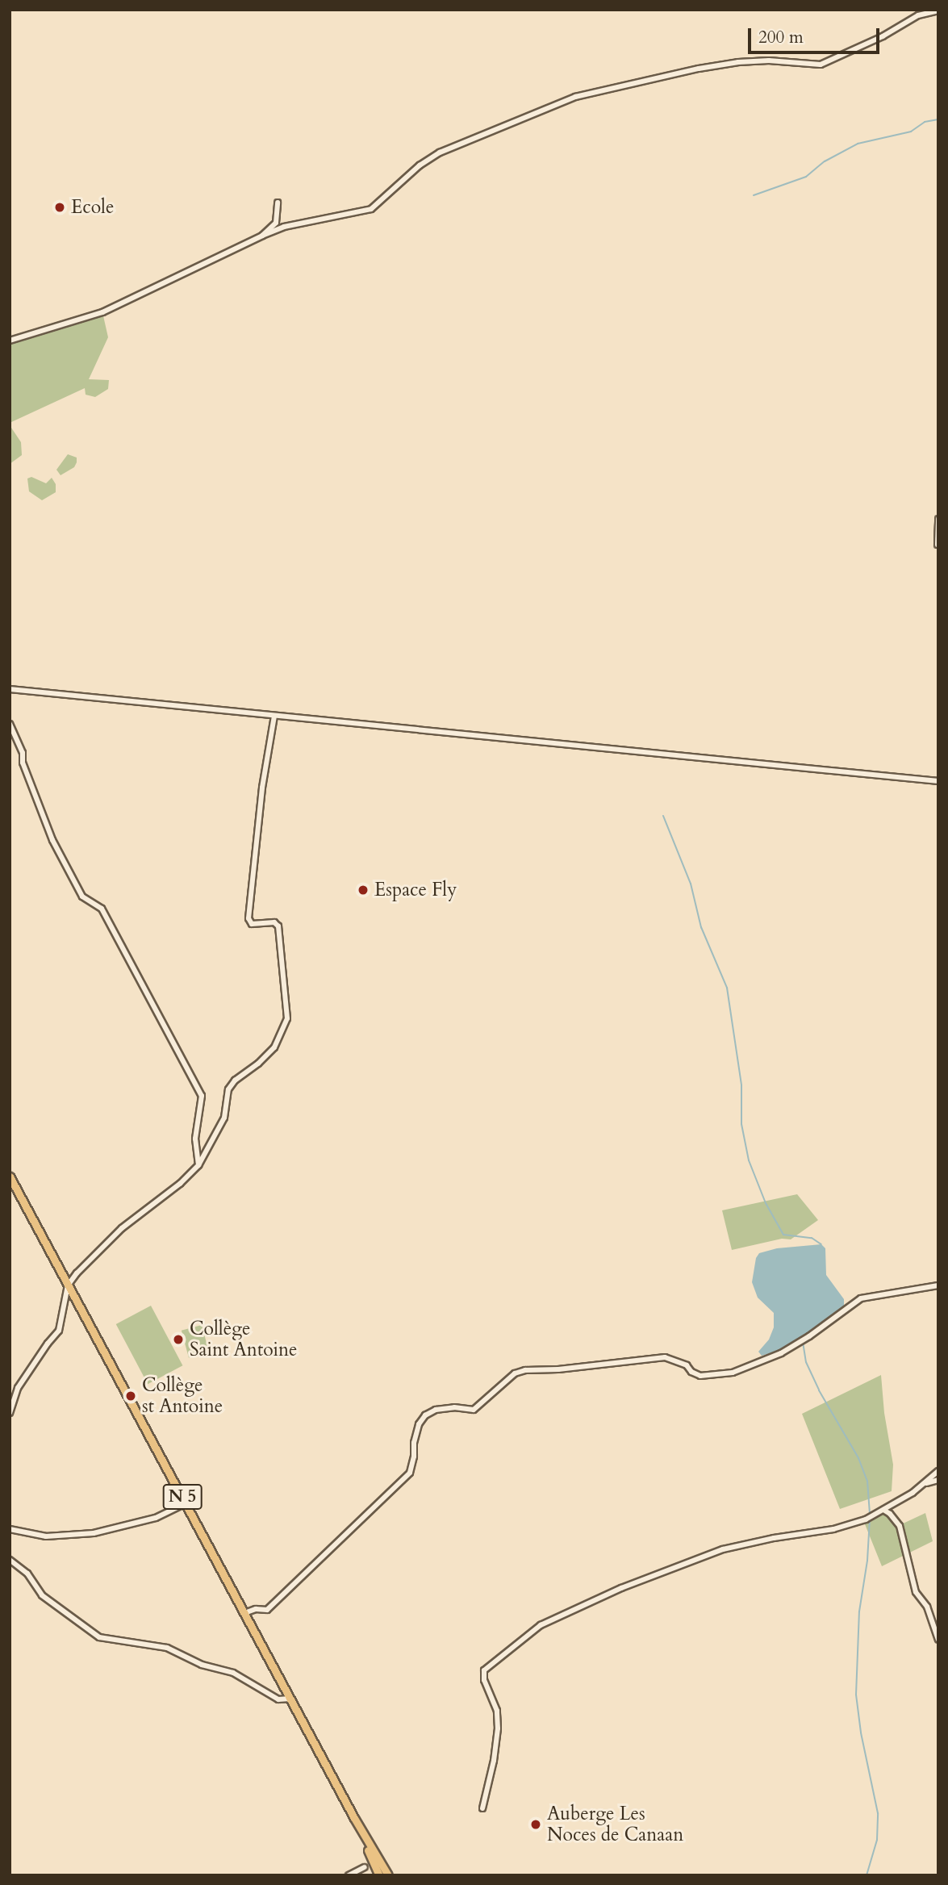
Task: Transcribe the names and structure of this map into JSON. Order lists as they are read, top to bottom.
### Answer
{
  "streets": {
    "highway": ["N 5"]
  },
  "places": [
    "Ecole",
    "Espace Fly",
    "Collège Saint Antoine",
    "Collège st Antoine",
    "Auberge Les Noces de Canaan"
  ],
  "scale_bar": "200 m"
}
